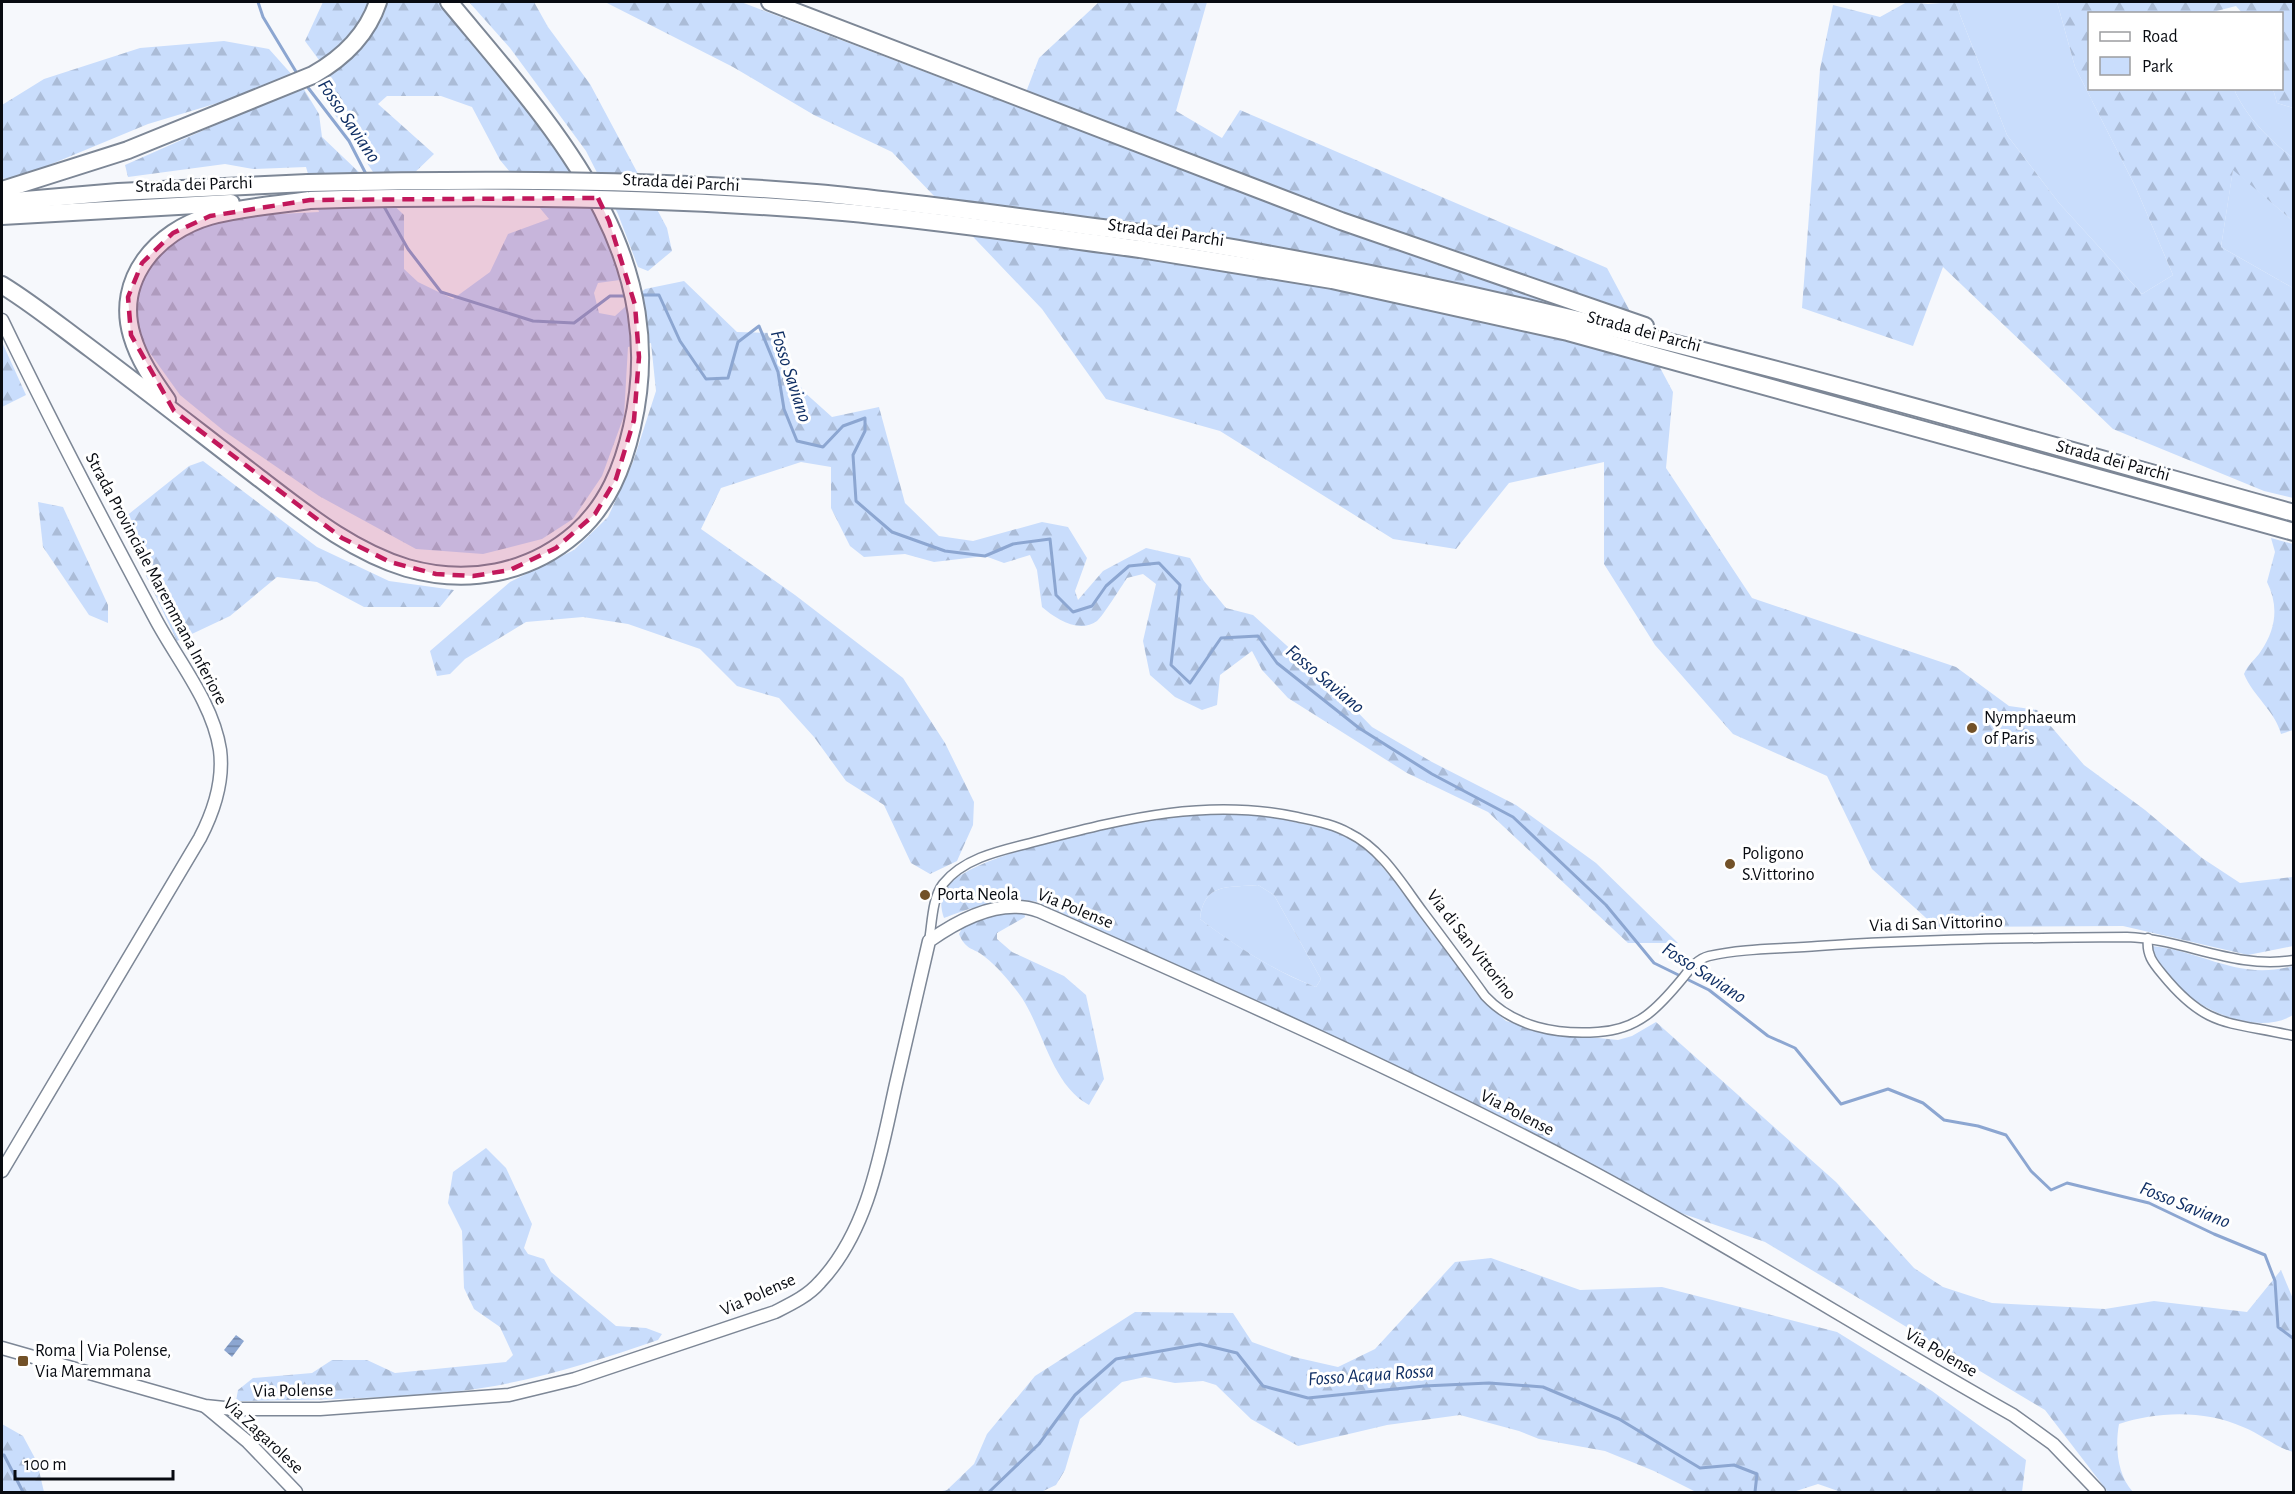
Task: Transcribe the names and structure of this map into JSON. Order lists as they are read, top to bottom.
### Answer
{
  "streets": {
    "highway": ["Strada dei Parchi"],
    "street": [
      "Strada Provinciale Maremmana Inferiore",
      "Via Polense",
      "Via di San Vittorino",
      "Via Zagarolese"
    ]
  },
  "crossings": [
    ["Via Polense", "Via di San Vittorino"],
    ["Via Polense", "Via Zagarolese"]
  ],
  "water": ["Fosso Saviano", "Fosso Acqua Rossa"],
  "places": {
    "other": ["Nymphaeum of Paris", "Poligono S.Vittorino", "Porta Neola"],
    "transit": ["Roma | Via Polense, Via Maremmana"]
  },
  "legend": ["Road", "Park"],
  "scale_bar": "100 m"
}
